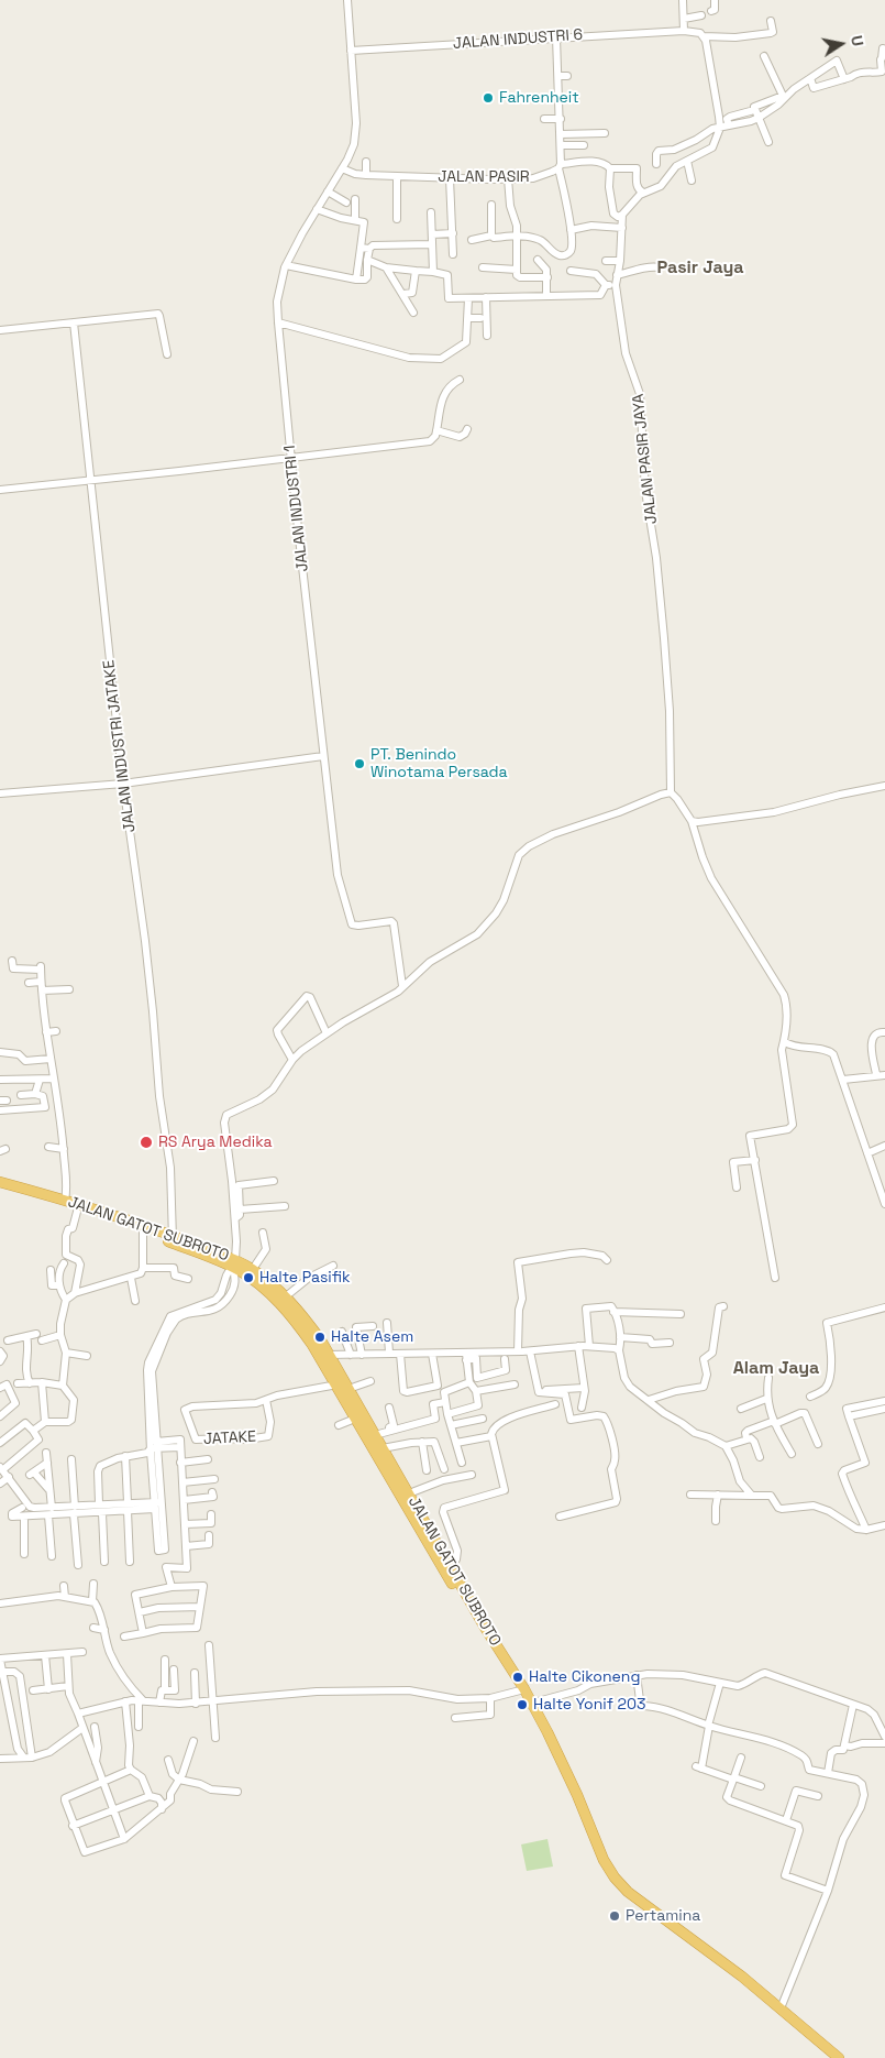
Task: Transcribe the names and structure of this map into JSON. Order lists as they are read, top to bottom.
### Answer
{
  "streets": {
    "highway": ["JALAN GATOT SUBROTO"],
    "street": [
      "JALAN INDUSTRI 6",
      "JALAN PASIR",
      "JALAN PASIR JAYA",
      "JALAN INDUSTRI 1",
      "JALAN INDUSTRI JATAKE",
      "JATAKE"
    ]
  },
  "crossings": [
    ["JALAN INDUSTRI 6", "JALAN INDUSTRI 1"],
    ["JALAN PASIR", "JALAN INDUSTRI 1"],
    ["JALAN INDUSTRI JATAKE", "JALAN GATOT SUBROTO"]
  ],
  "districts": ["Pasir Jaya", "Alam Jaya"],
  "places": [
    "Fahrenheit",
    "PT. Benindo Winotama Persada",
    "RS Arya Medika",
    "Halte Pasifik",
    "Halte Asem",
    "Halte Cikoneng",
    "Halte Yonif 203",
    "Pertamina"
  ],
  "north": "right"
}
